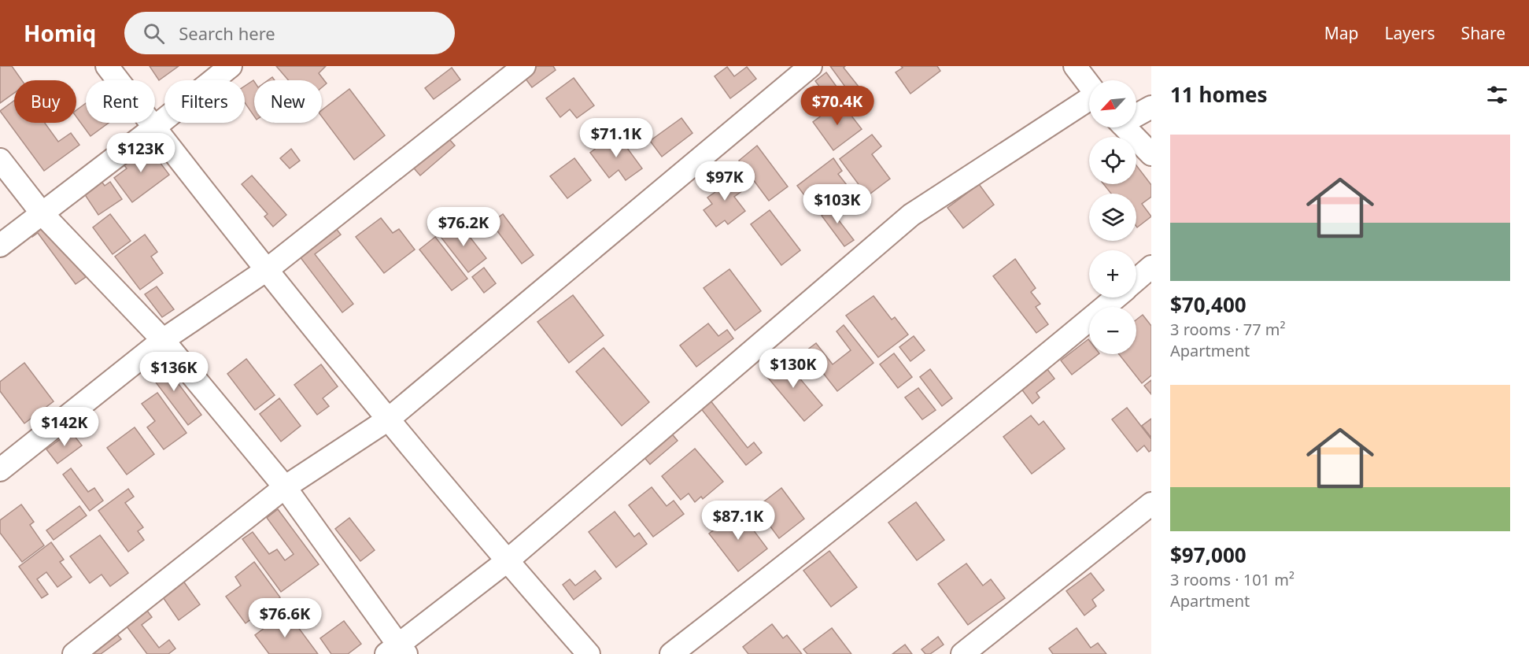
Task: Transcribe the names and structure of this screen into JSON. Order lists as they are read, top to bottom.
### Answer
{
  "north": "bottom left",
  "page": {
    "header": "Homiq",
    "search": "Search here",
    "nav": ["Map", "Layers", "Share"],
    "heading": "11 homes",
    "map_buttons": ["+", "−"],
    "chip": [
      "Buy",
      "Rent",
      "Filters",
      "New"
    ],
    "price": [
      "$70.4K",
      "$71.1K",
      "$123K",
      "$97K",
      "$103K",
      "$76.2K",
      "$130K",
      "$136K",
      "$142K",
      "$87.1K",
      "$76.6K"
    ],
    "list": [
      {
        "name": "$70,400",
        "note": "3 rooms · 77 m² · Apartment"
      },
      {
        "name": "$97,000",
        "note": "3 rooms · 101 m² · Apartment"
      }
    ]
  }
}
